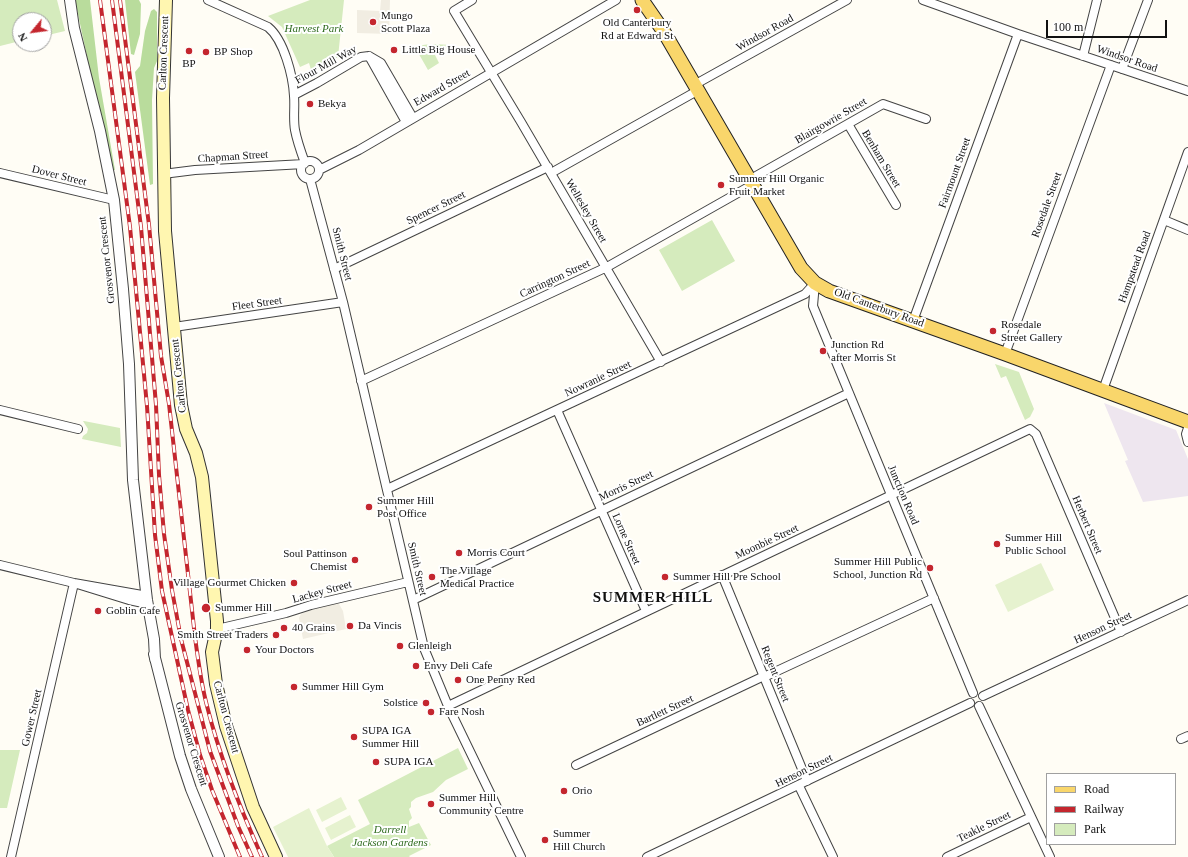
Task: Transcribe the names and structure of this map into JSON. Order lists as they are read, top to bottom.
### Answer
{
  "streets": {
    "main road": ["Carlton Crescent", "Old Canterbury Road"],
    "street": [
      "Windsor Road",
      "Flour Mill Way",
      "Edward Street",
      "Blairgowrie Street",
      "Chapman Street",
      "Benham Street",
      "Fairmount Street",
      "Dover Street",
      "Rosedale Street",
      "Spencer Street",
      "Wellesley Street",
      "Smith Street",
      "Grosvenor Crescent",
      "Hampstead Road",
      "Carrington Street",
      "Fleet Street",
      "Nowranie Street",
      "Morris Street",
      "Junction Road",
      "Herbert Street",
      "Lorne Street",
      "Moonbie Street",
      "Lackey Street",
      "Henson Street",
      "Regent Street",
      "Bartlett Street",
      "Gower Street",
      "Teakle Street"
    ]
  },
  "crossings": [
    ["Windsor Road", "Fairmount Street"],
    ["Windsor Road", "Rosedale Street"],
    ["Windsor Road", "Spencer Street"],
    ["Windsor Road", "Old Canterbury Road"],
    ["Carlton Crescent", "Chapman Street"],
    ["Carlton Crescent", "Fleet Street"],
    ["Carlton Crescent", "Lackey Street"],
    ["Flour Mill Way", "Edward Street"],
    ["Edward Street", "Chapman Street"],
    ["Edward Street", "Wellesley Street"],
    ["Edward Street", "Smith Street"],
    ["Blairgowrie Street", "Benham Street"],
    ["Blairgowrie Street", "Carrington Street"],
    ["Blairgowrie Street", "Old Canterbury Road"],
    ["Chapman Street", "Smith Street"],
    ["Fairmount Street", "Old Canterbury Road"],
    ["Dover Street", "Grosvenor Crescent"],
    ["Rosedale Street", "Old Canterbury Road"],
    ["Spencer Street", "Wellesley Street"],
    ["Spencer Street", "Smith Street"],
    ["Spencer Street", "Old Canterbury Road"],
    ["Wellesley Street", "Carrington Street"],
    ["Wellesley Street", "Nowranie Street"],
    ["Smith Street", "Carrington Street"],
    ["Smith Street", "Fleet Street"],
    ["Smith Street", "Nowranie Street"],
    ["Smith Street", "Morris Street"],
    ["Smith Street", "Moonbie Street"],
    ["Smith Street", "Lackey Street"],
    ["Hampstead Road", "Old Canterbury Road"],
    ["Carrington Street", "Old Canterbury Road"],
    ["Old Canterbury Road", "Nowranie Street"],
    ["Old Canterbury Road", "Junction Road"],
    ["Nowranie Street", "Junction Road"],
    ["Nowranie Street", "Lorne Street"],
    ["Morris Street", "Junction Road"],
    ["Morris Street", "Lorne Street"],
    ["Junction Road", "Moonbie Street"],
    ["Junction Road", "Henson Street"],
    ["Junction Road", "Bartlett Street"],
    ["Herbert Street", "Moonbie Street"],
    ["Herbert Street", "Henson Street"],
    ["Lorne Street", "Moonbie Street"],
    ["Moonbie Street", "Regent Street"],
    ["Henson Street", "Regent Street"],
    ["Regent Street", "Bartlett Street"]
  ],
  "districts": ["SUMMER HILL"],
  "parks": ["Harvest Park", "Darrell Jackson Gardens"],
  "places": [
    "Old Canterbury Rd at Edward St",
    "Mungo Scott Plaza",
    "Little Big House",
    "BP",
    "BP Shop",
    "Bekya",
    "Summer Hill Organic Fruit Market",
    "Rosedale Street Gallery",
    "Junction Rd after Morris St",
    "Summer Hill Post Office",
    "Summer Hill Public School",
    "Morris Court",
    "Soul Pattinson Chemist",
    "Summer Hill Public School, Junction Rd",
    "The Village Medical Practice",
    "Summer Hill Pre School",
    "Village Gourmet Chicken",
    "Summer Hill",
    "Goblin Cafe",
    "Da Vincis",
    "40 Grains",
    "Smith Street Traders",
    "Glenleigh",
    "Your Doctors",
    "Envy Deli Cafe",
    "One Penny Red",
    "Summer Hill Gym",
    "Solstice",
    "Fare Nosh",
    "SUPA IGA Summer Hill",
    "SUPA IGA",
    "Orio",
    "Summer Hill Community Centre",
    "Summer Hill Church"
  ],
  "legend": ["Road", "Railway", "Park"],
  "scale_bar": "100 m",
  "north": "bottom left"
}
